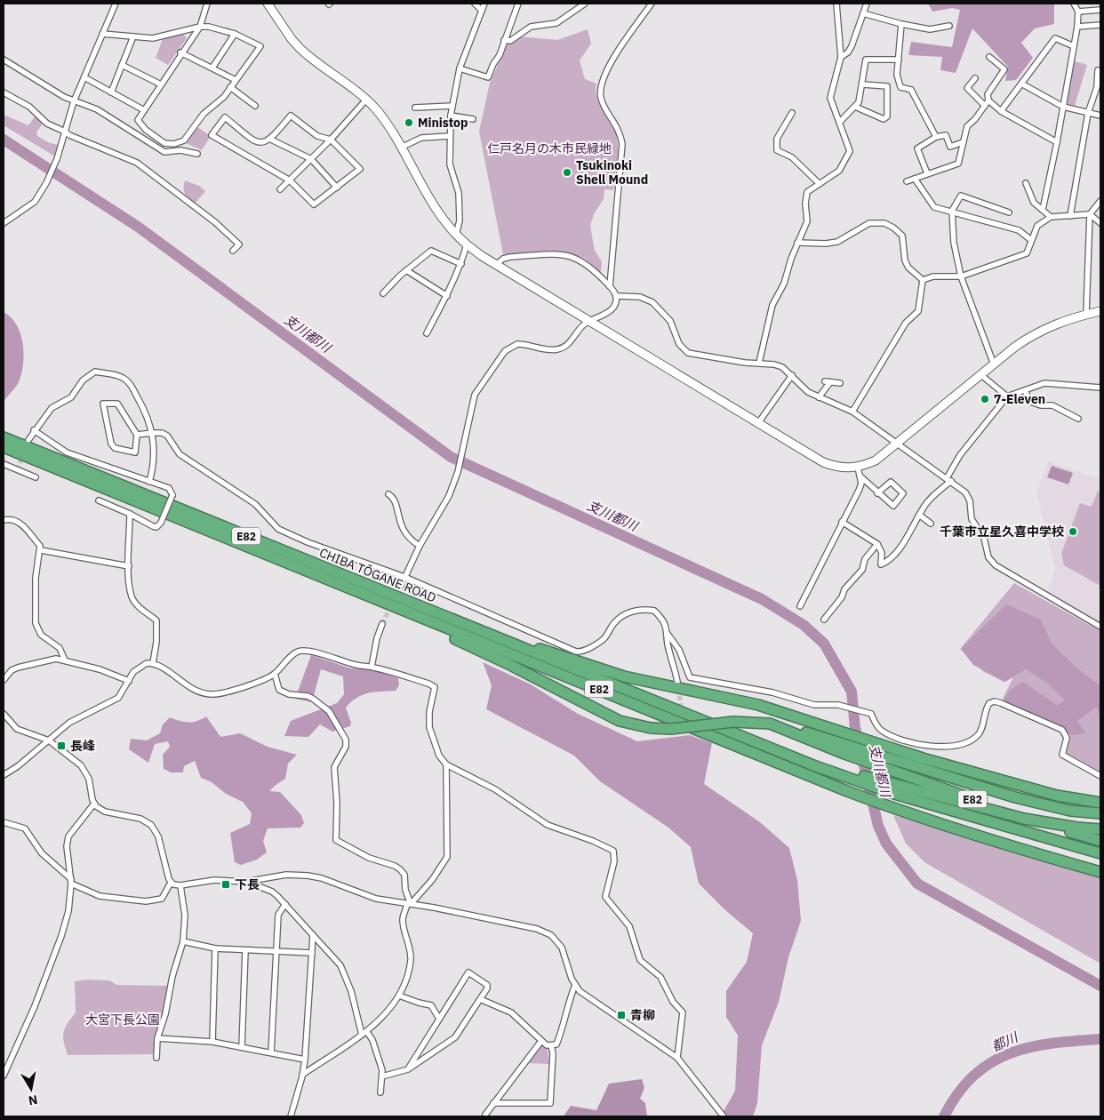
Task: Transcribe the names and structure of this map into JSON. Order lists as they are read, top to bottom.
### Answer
{
  "streets": {
    "highway": ["E82", "CHIBA TŌGANE ROAD"]
  },
  "crossings": [
    ["E82", "CHIBA TŌGANE ROAD"]
  ],
  "water": ["支川都川", "都川"],
  "parks": ["仁戸名月の木市民緑地", "大宮下長公園"],
  "places": {
    "other": [
      "Ministop",
      "Tsukinoki Shell Mound",
      "7-Eleven",
      "千葉市立星久喜中学校"
    ],
    "transit": ["長峰", "下長", "青柳"]
  },
  "north": "bottom"
}
